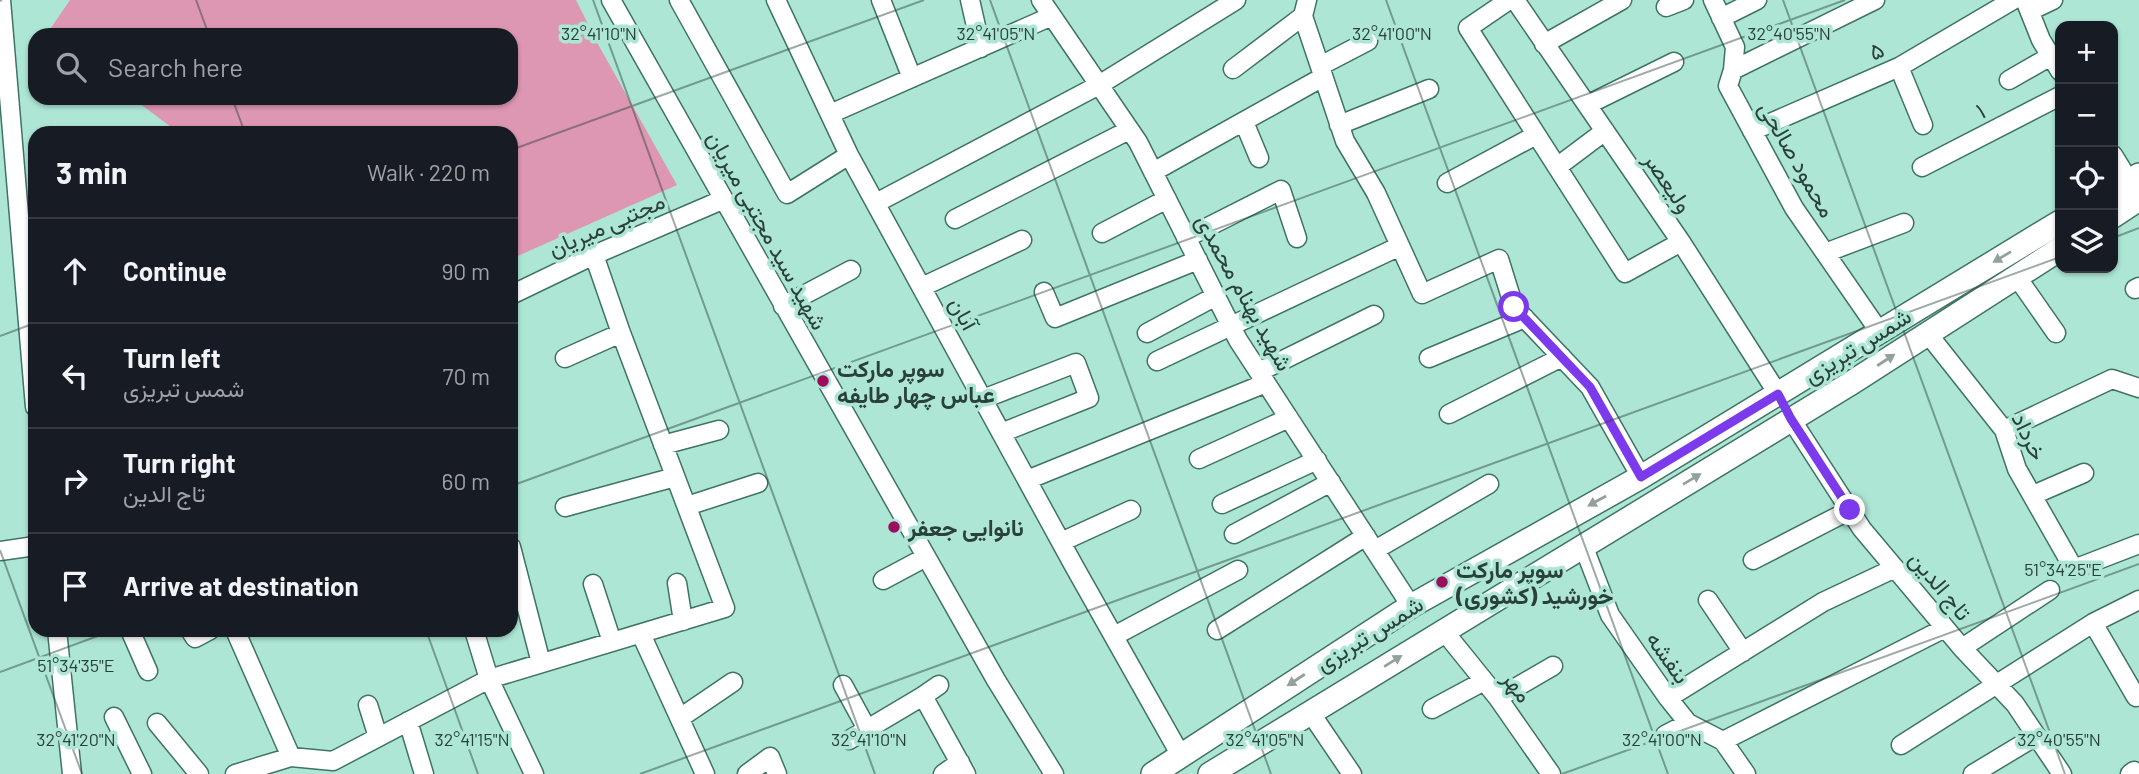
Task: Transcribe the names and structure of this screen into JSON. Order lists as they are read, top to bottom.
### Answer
{
  "streets": {
    "main road": ["شمس تبریزی"],
    "street": [
      "۵",
      "۱",
      "محمود صالحی",
      "ولیعصر",
      "مجتبی میریان",
      "شهید سید مجتبی میریان",
      "شهید بهنام محمدی",
      "آبان",
      "خرداد",
      "تاج الدین",
      "بنفشه",
      "مهر"
    ]
  },
  "crossings": [
    ["۵", "محمود صالحی"],
    ["محمود صالحی", "شمس تبریزی"],
    ["ولیعصر", "شمس تبریزی"],
    ["مجتبی میریان", "شهید سید مجتبی میریان"],
    ["شهید بهنام محمدی", "شمس تبریزی"],
    ["آبان", "شمس تبریزی"],
    ["شمس تبریزی", "خرداد"],
    ["شمس تبریزی", "تاج الدین"],
    ["شمس تبریزی", "بنفشه"],
    ["شمس تبریزی", "مهر"]
  ],
  "places": ["سوپر مارکت عباس چهار طایفه", "نانوایی جعفر", "سوپر مارکت خورشید (کشوری)"],
  "page": {
    "map_buttons": ["+", "−"],
    "search": "Search here",
    "heading": ["3 min", "Walk · 220 m"],
    "list": [
      ["Continue", "90 m"],
      ["Turn left", "شمس تبریزی", "70 m"],
      ["Turn right", "تاج الدین", "60 m"],
      "Arrive at destination"
    ]
  },
  "coordinates": [
    "32°41'10\"N",
    "32°41'05\"N",
    "32°41'00\"N",
    "32°40'55\"N",
    "51°34'25\"E",
    "51°34'35\"E",
    "32°41'20\"N",
    "32°41'15\"N"
  ]
}
